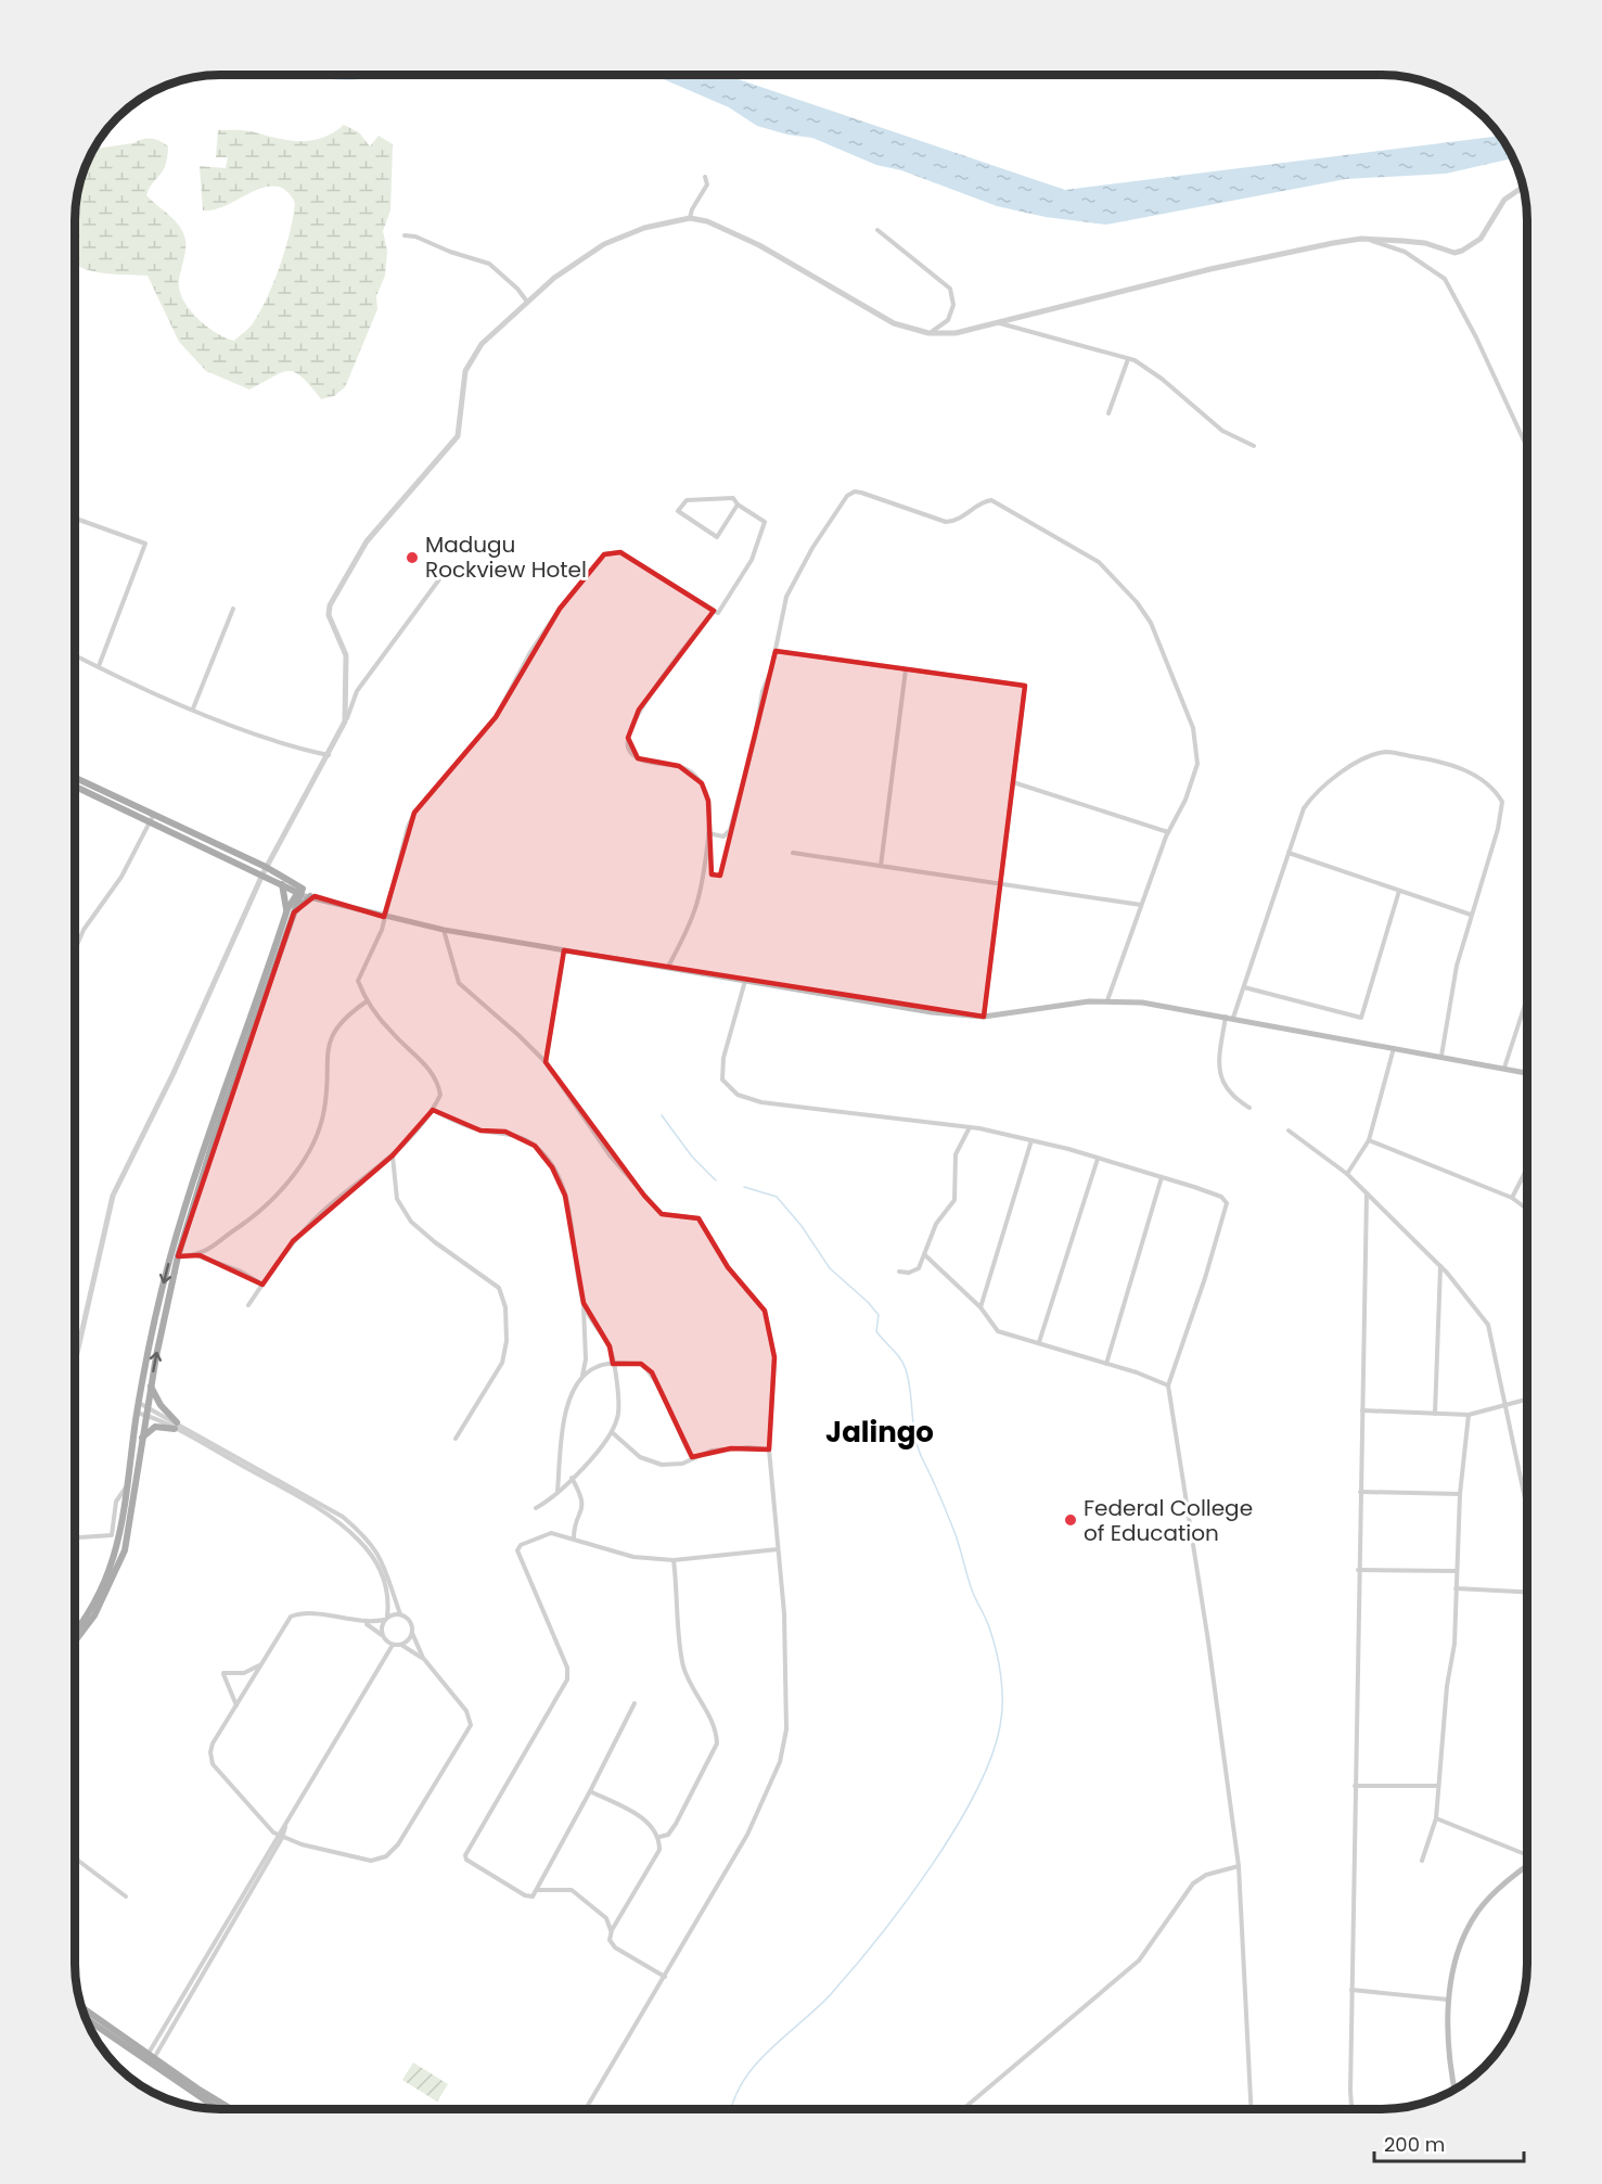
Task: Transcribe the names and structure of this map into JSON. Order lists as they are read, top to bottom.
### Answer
{
  "districts": ["Jalingo"],
  "places": ["Madugu Rockview Hotel", "Federal College of Education"],
  "scale_bar": "200 m"
}
